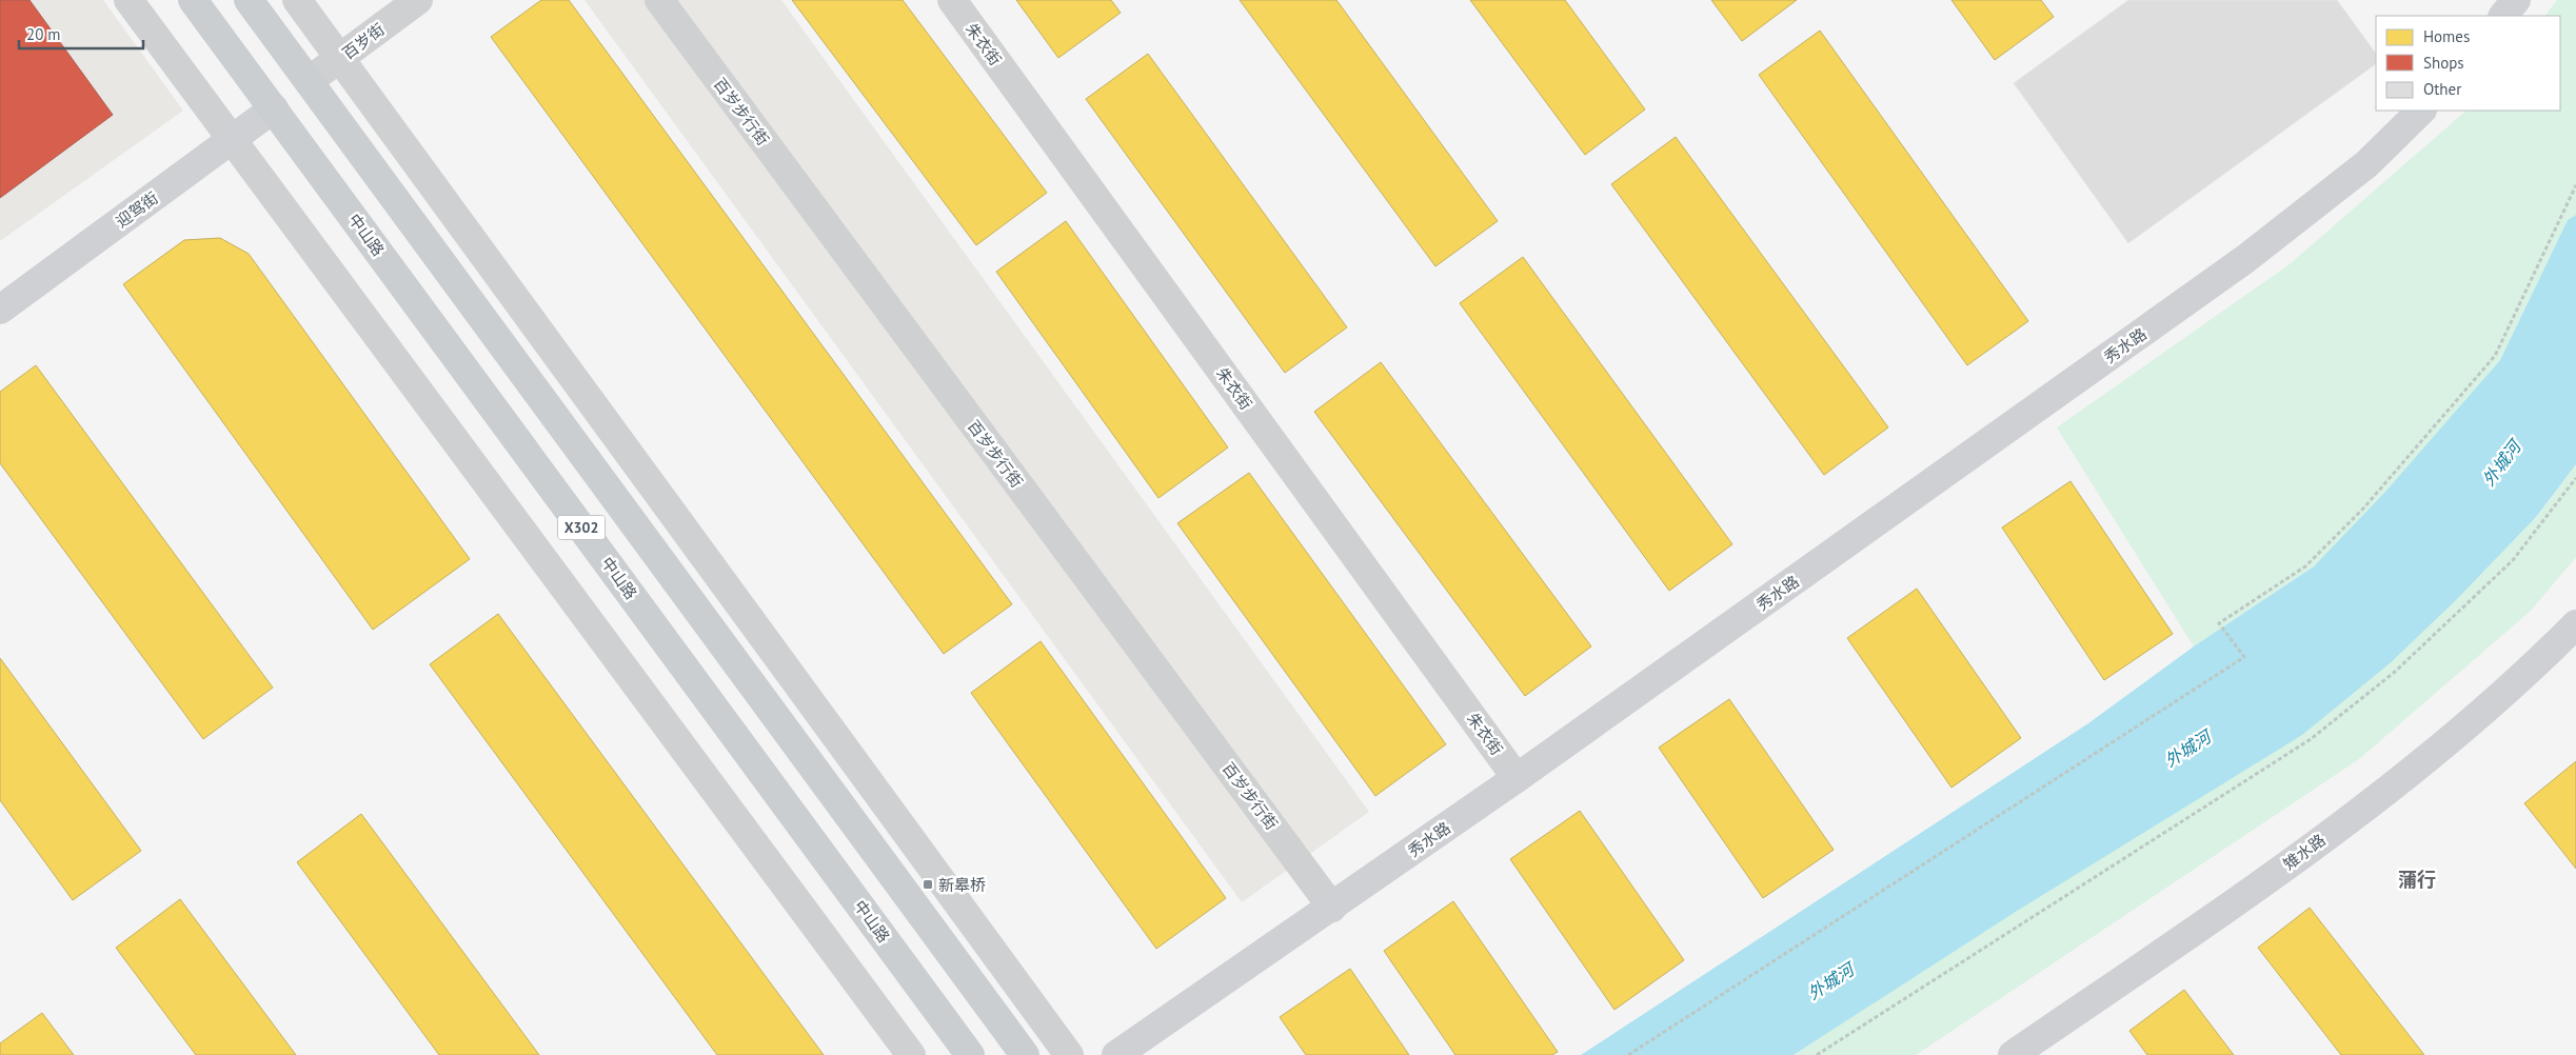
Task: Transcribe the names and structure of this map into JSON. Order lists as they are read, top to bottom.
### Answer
{
  "streets": {
    "main road": ["中山路", "X302"],
    "street": [
      "百岁街",
      "朱衣街",
      "百岁步行街",
      "迎驾街",
      "秀水路",
      "雉水路"
    ]
  },
  "crossings": [
    ["百岁街", "X302"],
    ["朱衣街", "秀水路"],
    ["百岁步行街", "秀水路"],
    ["迎驾街", "中山路"]
  ],
  "districts": ["蒲行"],
  "water": ["外城河"],
  "places": {
    "transit": ["新皋桥"]
  },
  "legend": ["Homes", "Shops", "Other"],
  "scale_bar": "20 m"
}
